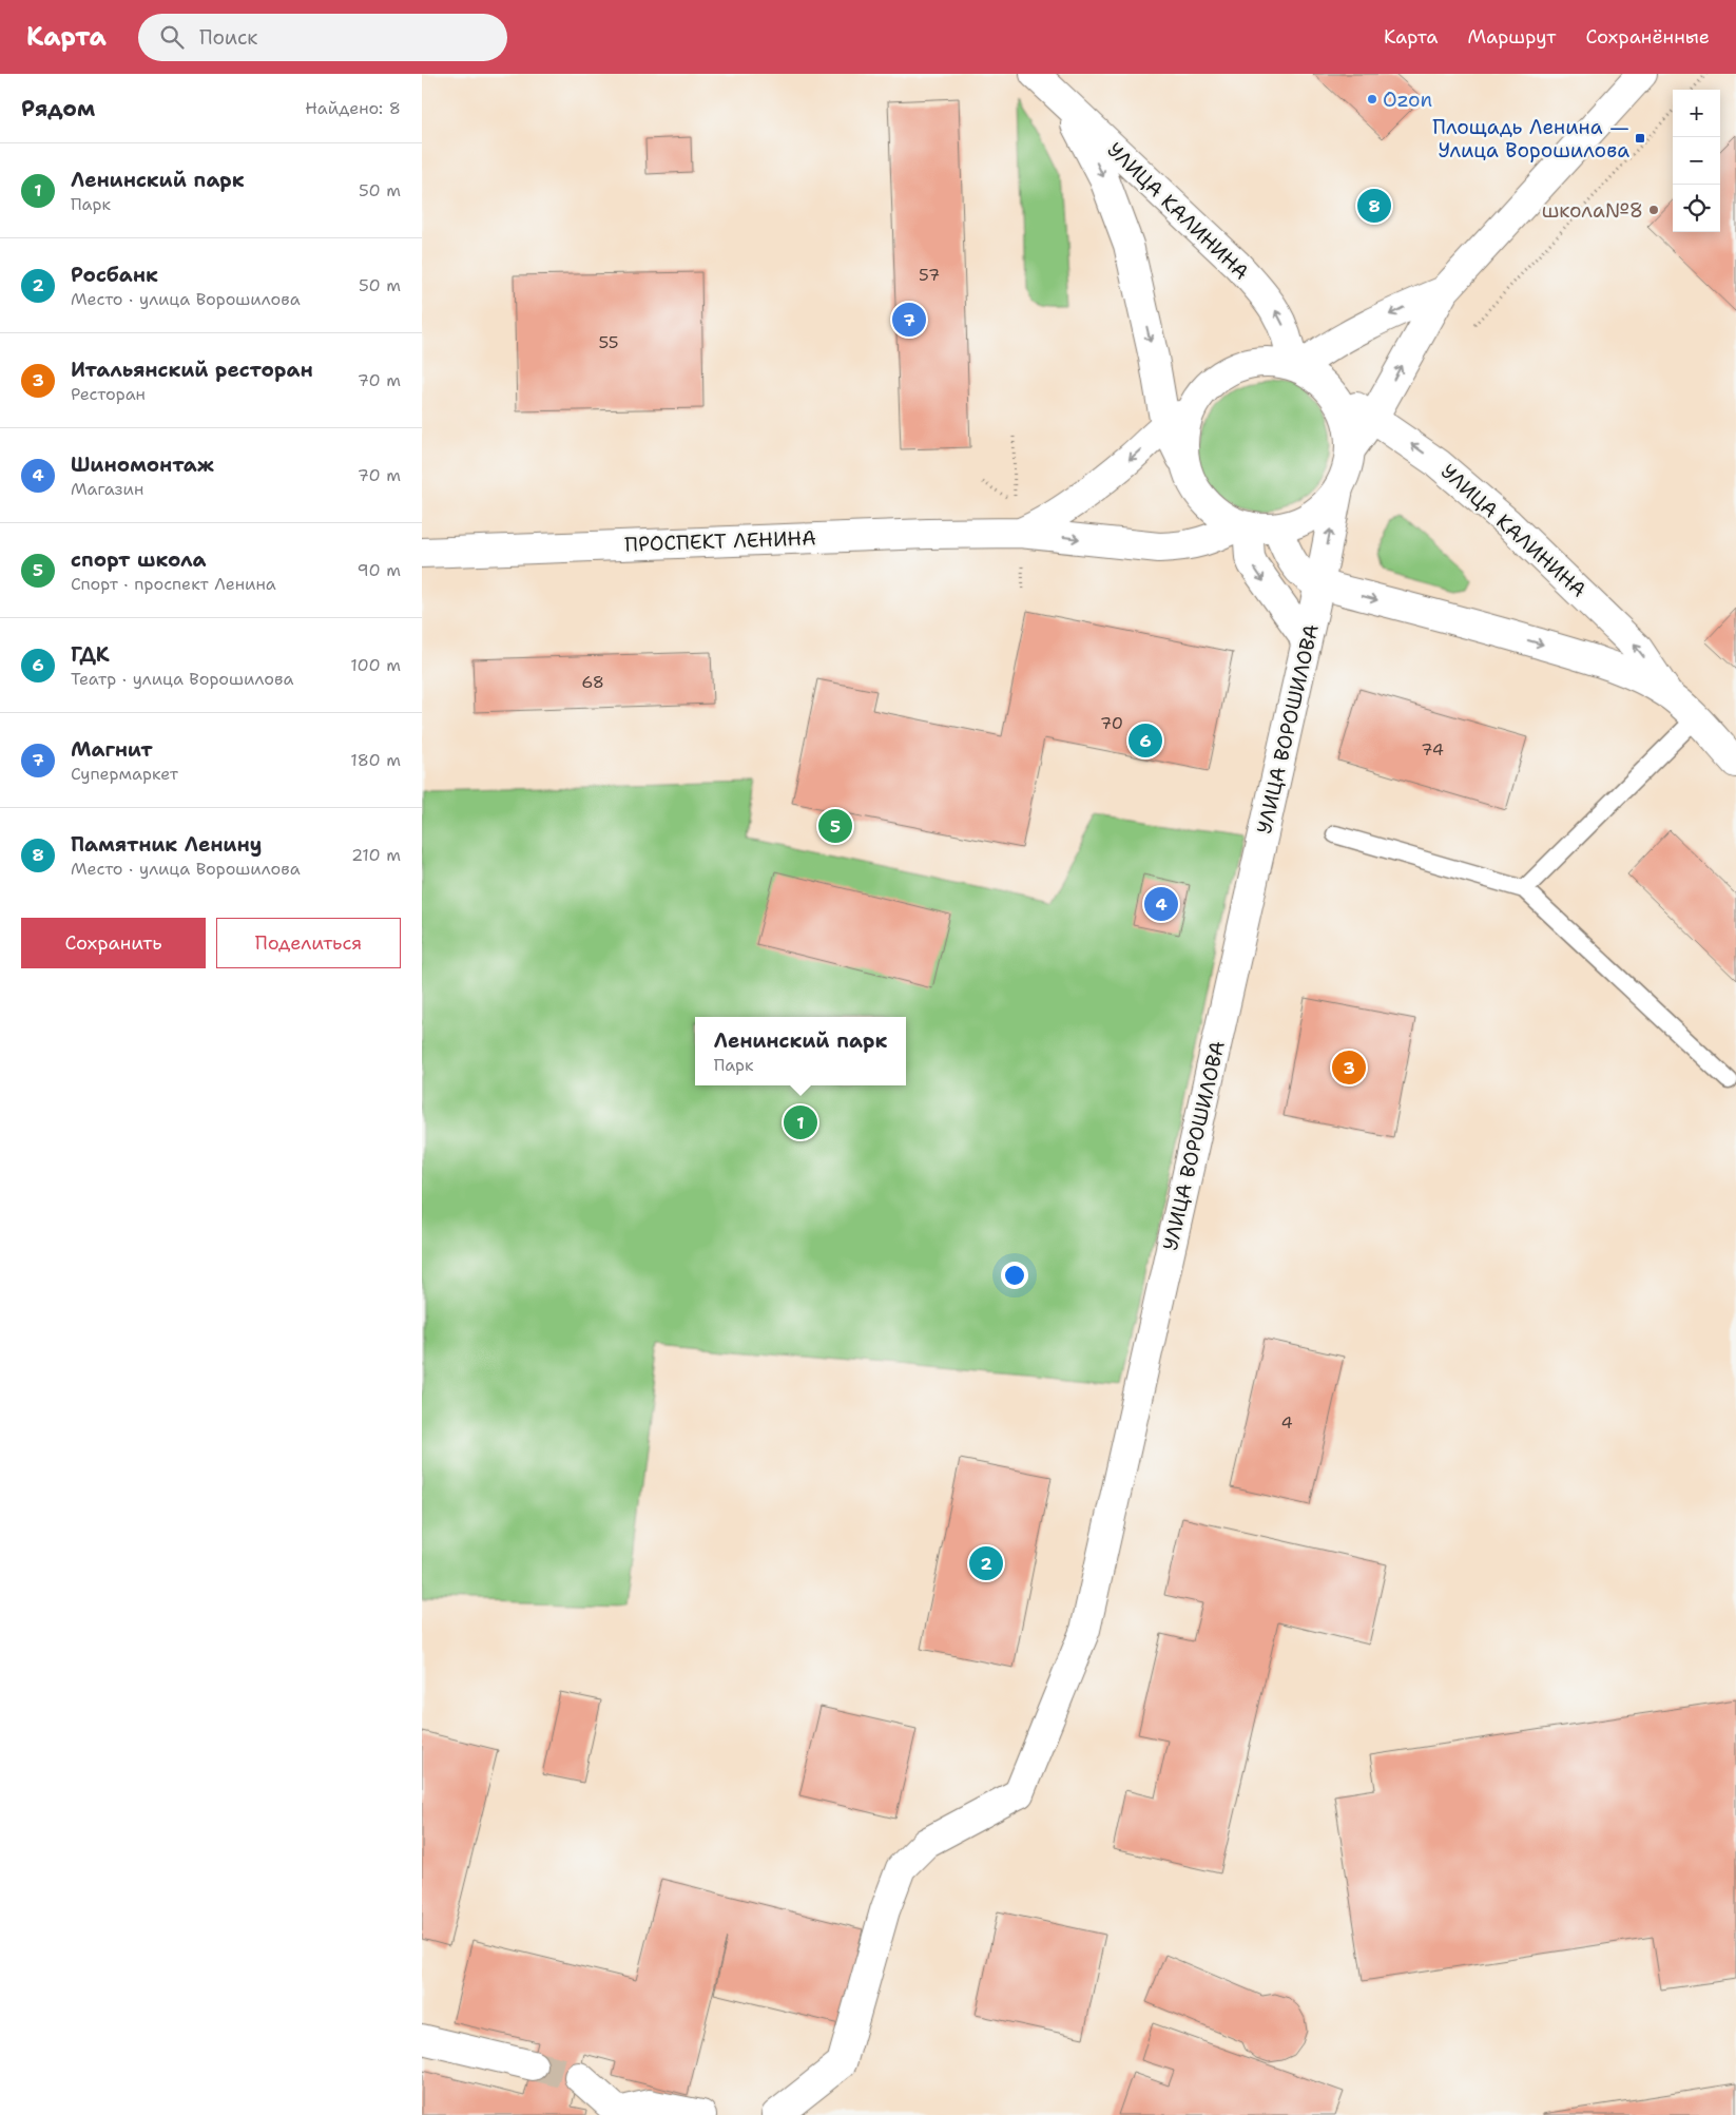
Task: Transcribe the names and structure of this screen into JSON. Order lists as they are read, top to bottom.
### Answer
{
  "streets": {
    "main road": ["УЛИЦА КАЛИНИНА", "ПРОСПЕКТ ЛЕНИНА", "УЛИЦА ВОРОШИЛОВА"]
  },
  "crossings": [
    ["УЛИЦА КАЛИНИНА", "ПРОСПЕКТ ЛЕНИНА"],
    ["УЛИЦА КАЛИНИНА", "УЛИЦА ВОРОШИЛОВА"],
    ["ПРОСПЕКТ ЛЕНИНА", "УЛИЦА ВОРОШИЛОВА"]
  ],
  "places": {
    "other": ["Ozon", "школа№8"],
    "transit": ["Площадь Ленина — Улица Ворошилова"]
  },
  "house_numbers": [
    "57",
    "55",
    "68",
    "70",
    "74",
    "4"
  ],
  "page": {
    "header": "Карта",
    "search": "Поиск",
    "nav": ["Карта", "Маршрут", "Сохранённые"],
    "heading": ["Рядом", "Найдено: 8"],
    "map_buttons": ["+", "−"],
    "list": [
      {
        "mark": "1",
        "name": "Ленинский парк",
        "note": "Парк",
        "value": "50 m"
      },
      {
        "mark": "2",
        "name": "Росбанк",
        "note": "Место · улица Ворошилова",
        "value": "50 m"
      },
      {
        "mark": "3",
        "name": "Итальянский ресторан",
        "note": "Ресторан",
        "value": "70 m"
      },
      {
        "mark": "4",
        "name": "Шиномонтаж",
        "note": "Магазин",
        "value": "70 m"
      },
      {
        "mark": "5",
        "name": "спорт школа",
        "note": "Спорт · проспект Ленина",
        "value": "90 m"
      },
      {
        "mark": "6",
        "name": "ГДК",
        "note": "Театр · улица Ворошилова",
        "value": "100 m"
      },
      {
        "mark": "7",
        "name": "Магнит",
        "note": "Супермаркет",
        "value": "180 m"
      },
      {
        "mark": "8",
        "name": "Памятник Ленину",
        "note": "Место · улица Ворошилова",
        "value": "210 m"
      }
    ],
    "pins": [
      "8",
      "7",
      "6",
      "5",
      "4",
      "3",
      "1",
      "2"
    ],
    "buttons": ["Сохранить", "Поделиться"],
    "popup": ["Ленинский парк", "Парк"]
  }
}
